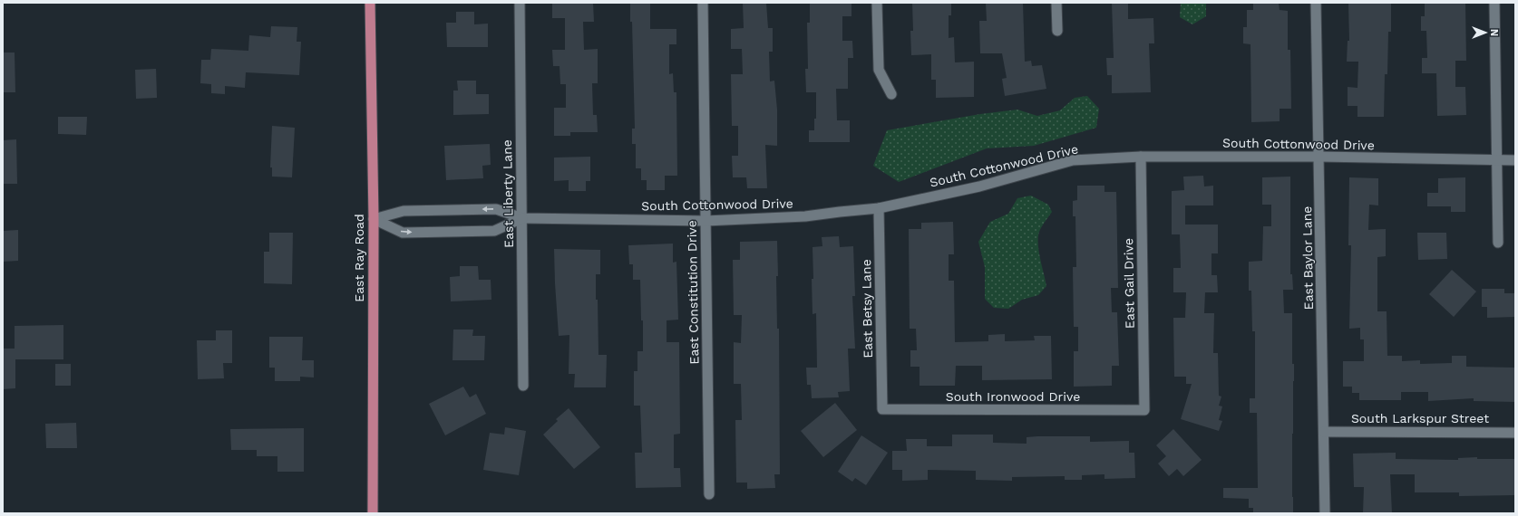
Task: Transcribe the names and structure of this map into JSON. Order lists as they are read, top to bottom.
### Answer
{
  "streets": {
    "main road": ["East Ray Road"],
    "street": [
      "South Cottonwood Drive",
      "East Liberty Lane",
      "East Baylor Lane",
      "East Gail Drive",
      "East Constitution Drive",
      "East Betsy Lane",
      "South Ironwood Drive",
      "South Larkspur Street"
    ]
  },
  "crossings": [
    ["South Cottonwood Drive", "East Liberty Lane"],
    ["South Cottonwood Drive", "East Ray Road"],
    ["South Cottonwood Drive", "East Baylor Lane"],
    ["South Cottonwood Drive", "East Gail Drive"],
    ["South Cottonwood Drive", "East Constitution Drive"],
    ["South Cottonwood Drive", "East Betsy Lane"],
    ["East Baylor Lane", "South Larkspur Street"],
    ["East Gail Drive", "South Ironwood Drive"],
    ["East Betsy Lane", "South Ironwood Drive"]
  ],
  "north": "right"
}
